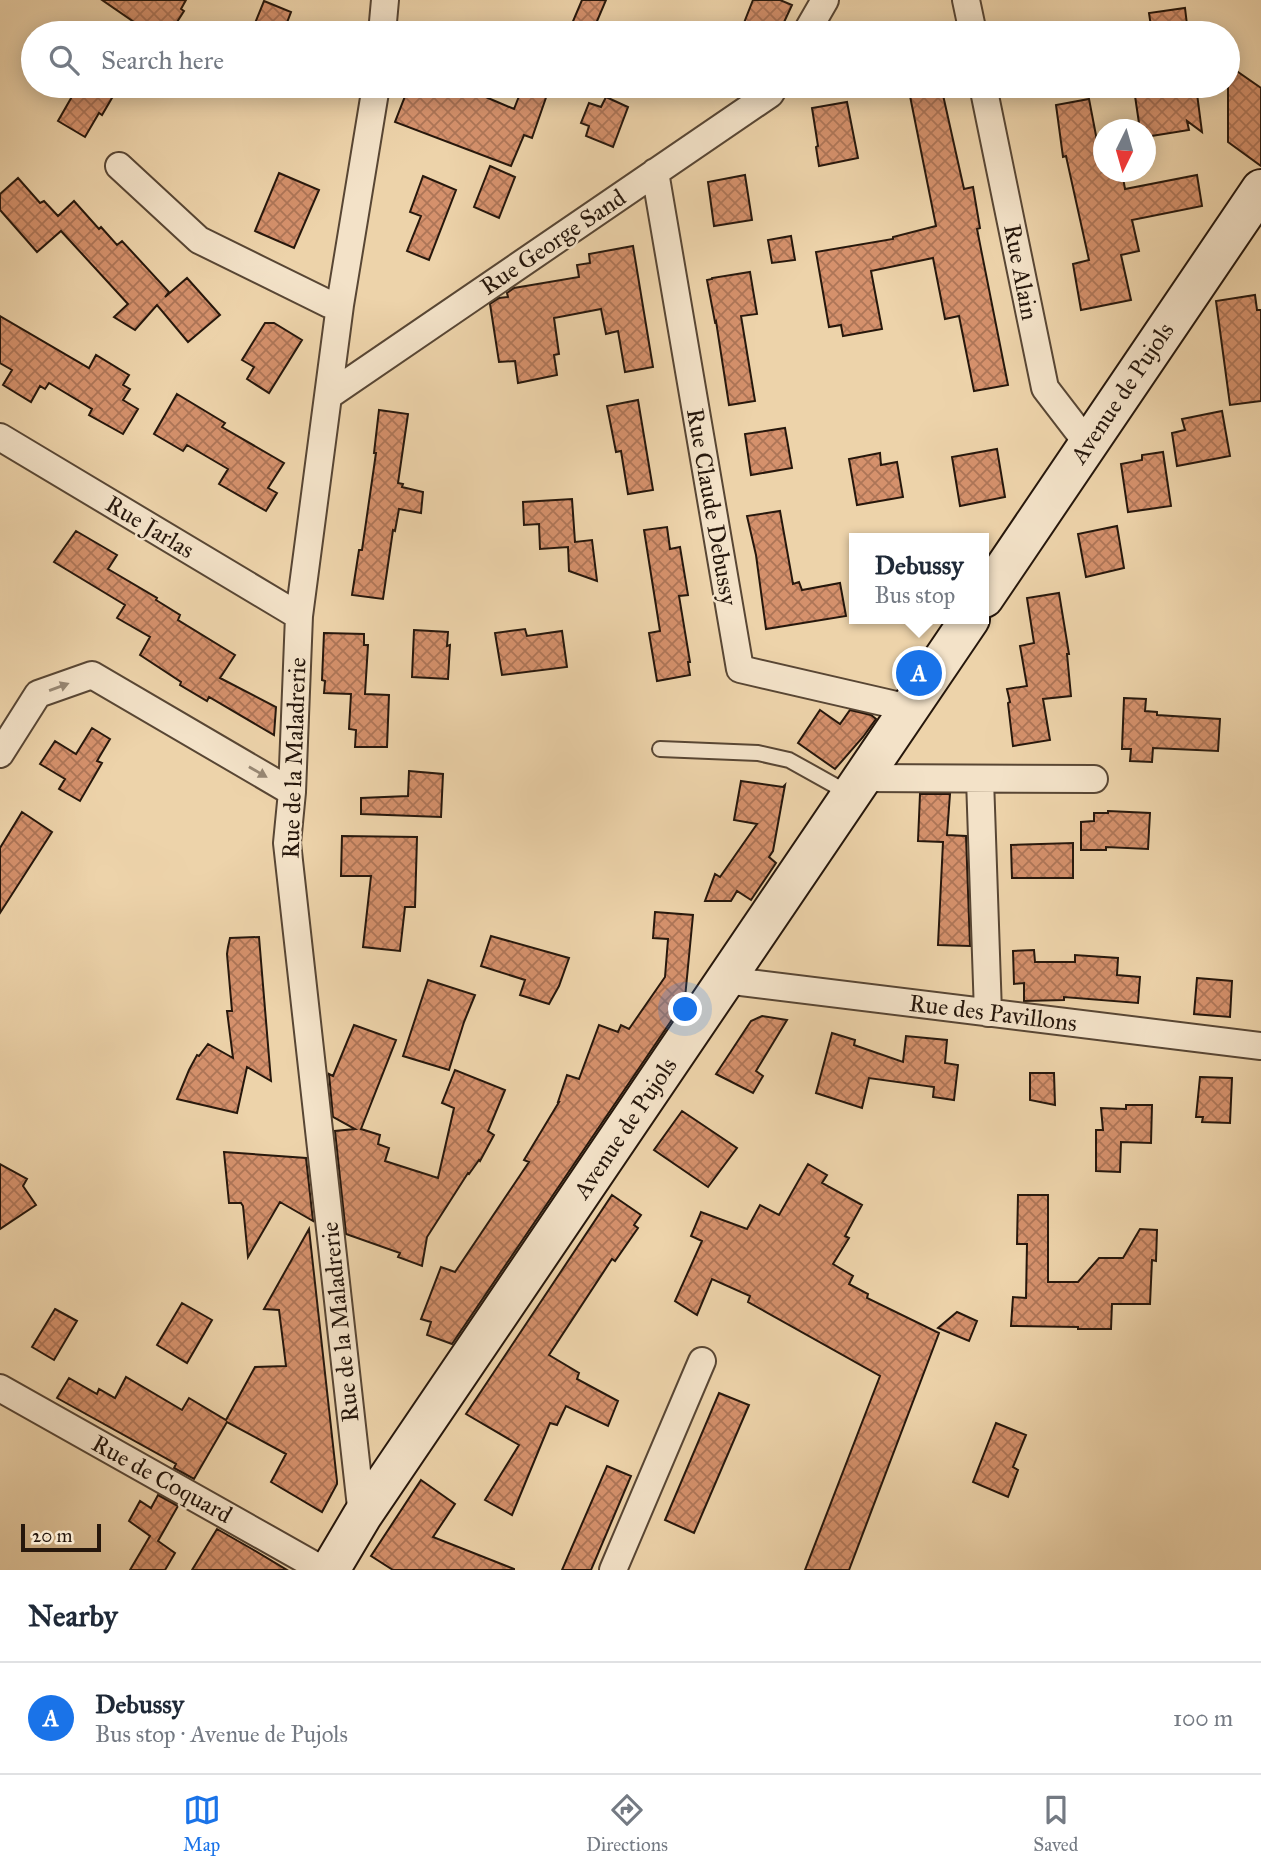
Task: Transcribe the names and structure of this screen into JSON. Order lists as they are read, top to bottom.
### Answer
{
  "streets": {
    "main road": ["Avenue de Pujols"],
    "street": [
      "Rue George Sand",
      "Rue Alain",
      "Rue Claude Debussy",
      "Rue Jarlas",
      "Rue de la Maladrerie",
      "Rue des Pavillons",
      "Rue de Coquard"
    ]
  },
  "crossings": [
    ["Rue George Sand", "Rue Claude Debussy"],
    ["Rue George Sand", "Rue de la Maladrerie"],
    ["Rue Alain", "Avenue de Pujols"],
    ["Avenue de Pujols", "Rue Claude Debussy"],
    ["Avenue de Pujols", "Rue de la Maladrerie"],
    ["Avenue de Pujols", "Rue des Pavillons"],
    ["Rue Jarlas", "Rue de la Maladrerie"]
  ],
  "scale_bar": "20 m",
  "north": "bottom",
  "page": {
    "search": "Search here",
    "popup": ["Debussy", "Bus stop"],
    "pins": "A",
    "scale": "20 m",
    "heading": "Nearby",
    "list": [
      {
        "mark": "A",
        "name": "Debussy",
        "note": "Bus stop · Avenue de Pujols",
        "value": "100 m"
      }
    ],
    "nav": ["Map", "Directions", "Saved"]
  }
}
